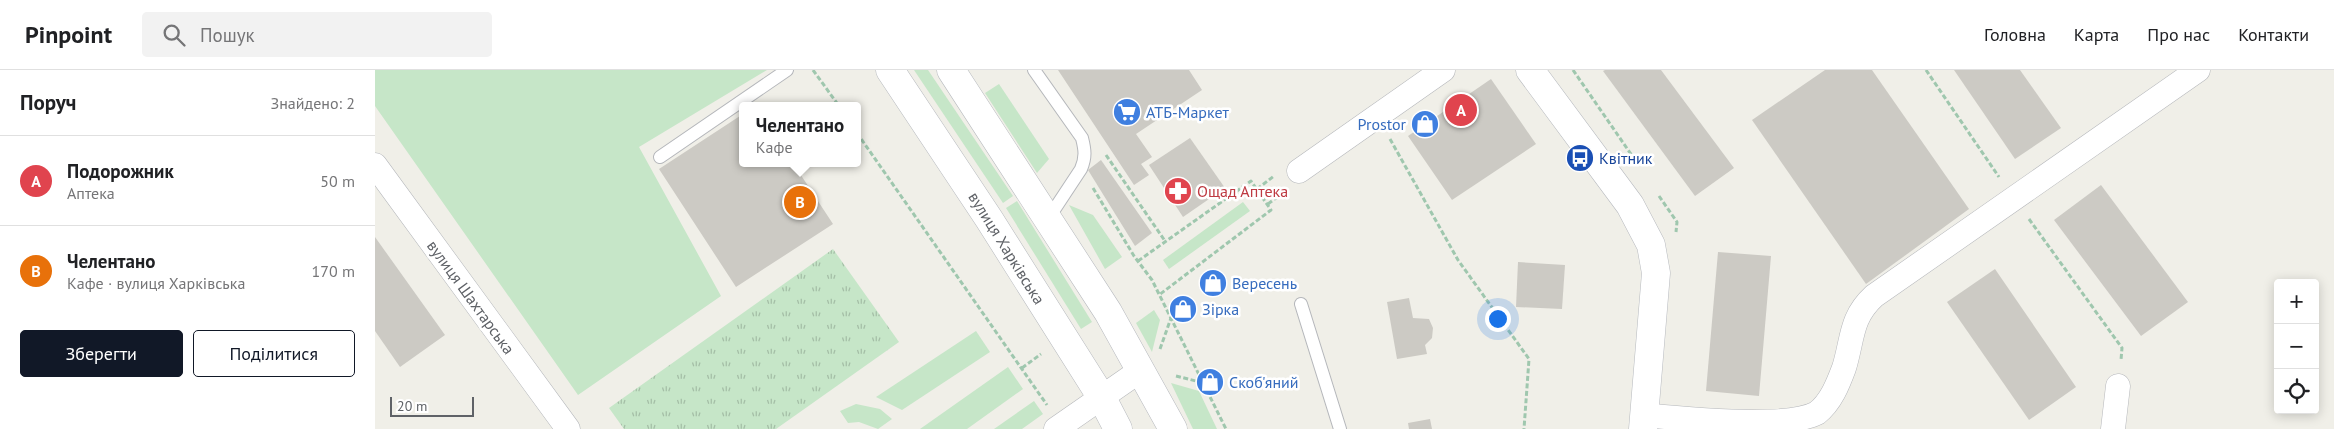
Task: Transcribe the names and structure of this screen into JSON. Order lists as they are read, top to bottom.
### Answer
{
  "streets": {
    "street": ["вулиця Харківська", "вулиця Шахтарська"]
  },
  "places": {
    "supermarket": ["АТБ-Маркет"],
    "shop": [
      "Prostor",
      "Вересень",
      "Зiрка",
      "Скоб'яний"
    ],
    "bus stop": ["Квітник"],
    "pharmacy": ["Ощад Аптека"]
  },
  "scale_bar": "20 m",
  "page": {
    "header": "Pinpoint",
    "search": "Пошук",
    "nav": [
      "Головна",
      "Карта",
      "Про нас",
      "Контакти"
    ],
    "heading": ["Поруч", "Знайдено: 2"],
    "pins": ["A", "B"],
    "popup": ["Челентано", "Кафе"],
    "list": [
      {
        "mark": "A",
        "name": "Подорожник",
        "note": "Аптека",
        "value": "50 m"
      },
      {
        "mark": "B",
        "name": "Челентано",
        "note": "Кафе · вулиця Харківська",
        "value": "170 m"
      }
    ],
    "map_buttons": ["+", "−"],
    "buttons": ["Зберегти", "Поділитися"],
    "scale": "20 m"
  }
}
